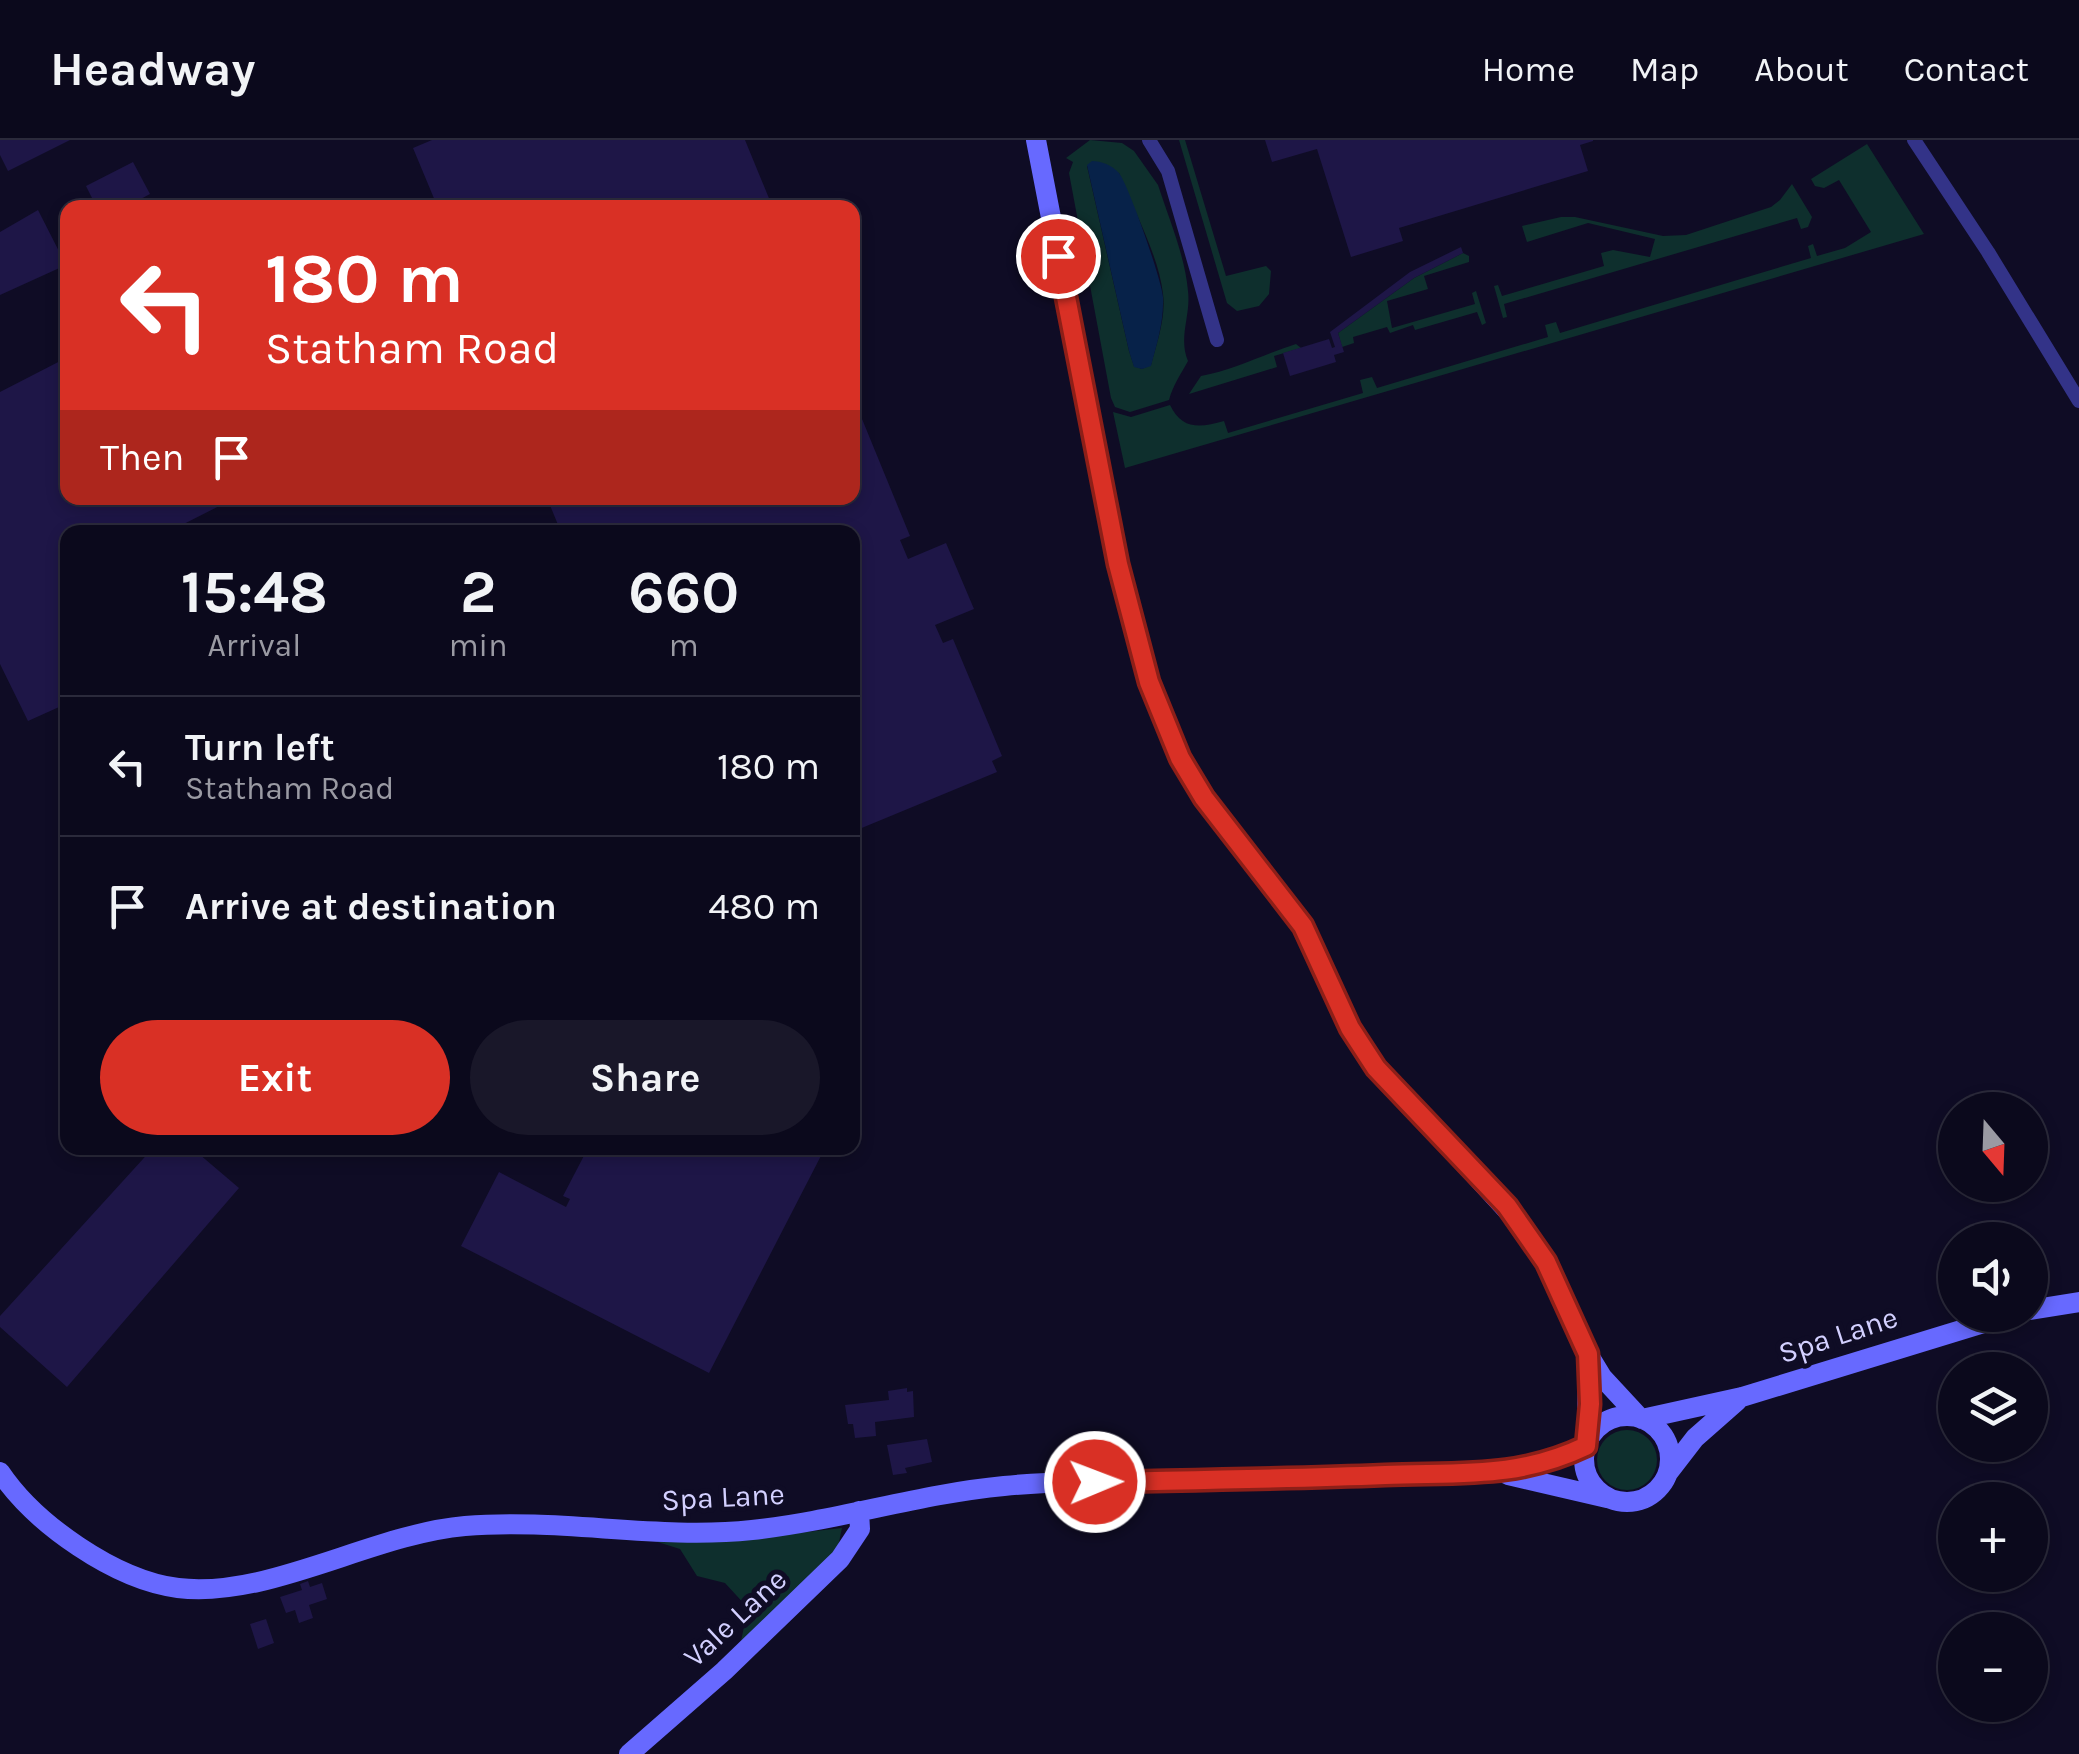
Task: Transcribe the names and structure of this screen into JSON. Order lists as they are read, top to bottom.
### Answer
{
  "streets": {
    "street": ["Spa Lane", "Vale Lane"]
  },
  "crossings": [
    ["Spa Lane", "Vale Lane"]
  ],
  "north": "bottom",
  "page": {
    "header": "Headway",
    "nav": [
      "Home",
      "Map",
      "About",
      "Contact"
    ],
    "turn": ["180 m", "Statham Road"],
    "then": "Then",
    "eta": [
      "15:48",
      "Arrival",
      "2",
      "min",
      "660",
      "m"
    ],
    "list": [
      {
        "name": "Turn left",
        "note": "Statham Road",
        "value": "180 m"
      },
      {
        "name": "Arrive at destination",
        "value": "480 m"
      }
    ],
    "buttons": ["Exit", "Share"],
    "map_buttons": ["+", "−"]
  }
}
